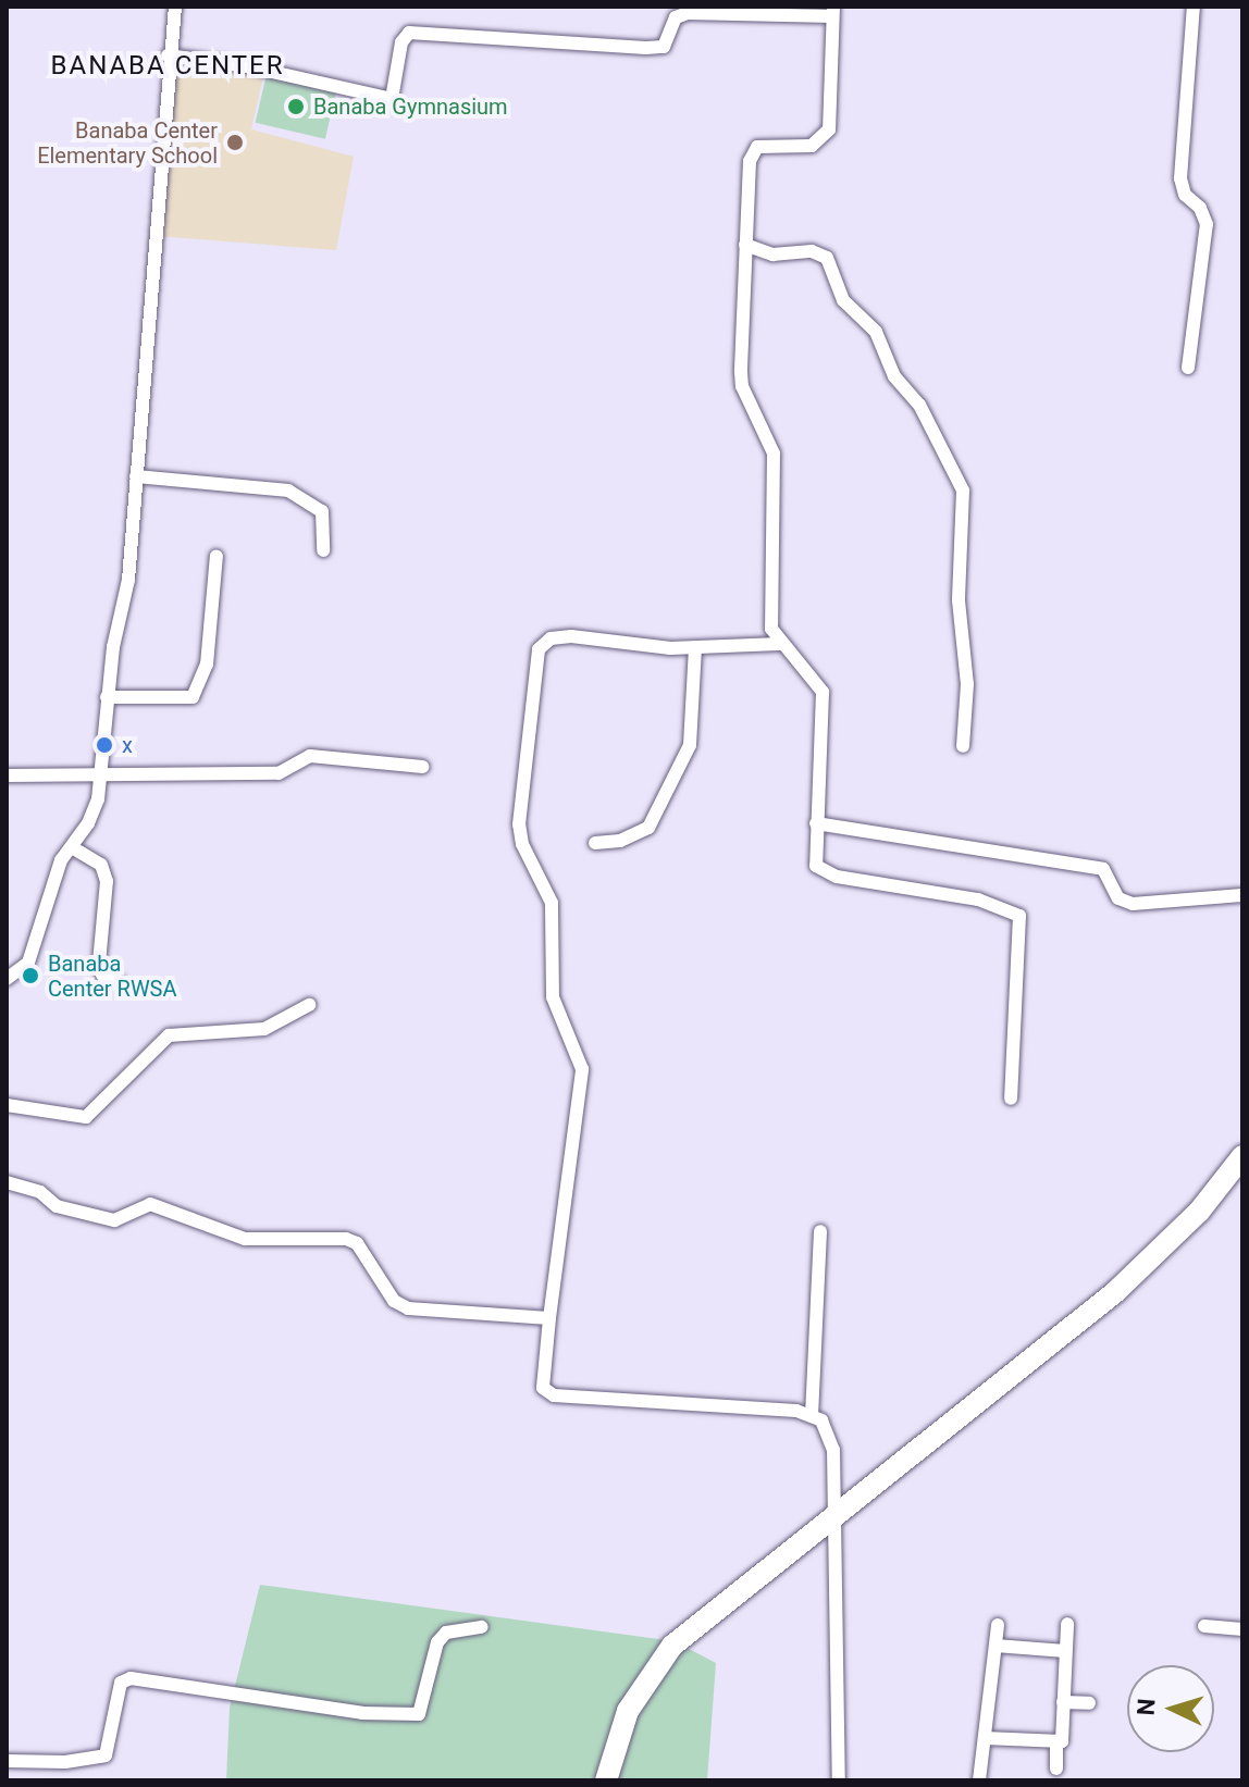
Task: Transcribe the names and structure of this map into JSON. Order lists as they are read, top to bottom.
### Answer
{
  "districts": ["BANABA CENTER"],
  "places": [
    "Banaba Gymnasium",
    "Banaba Center Elementary School",
    "x",
    "Banaba Center RWSA"
  ],
  "north": "left"
}
